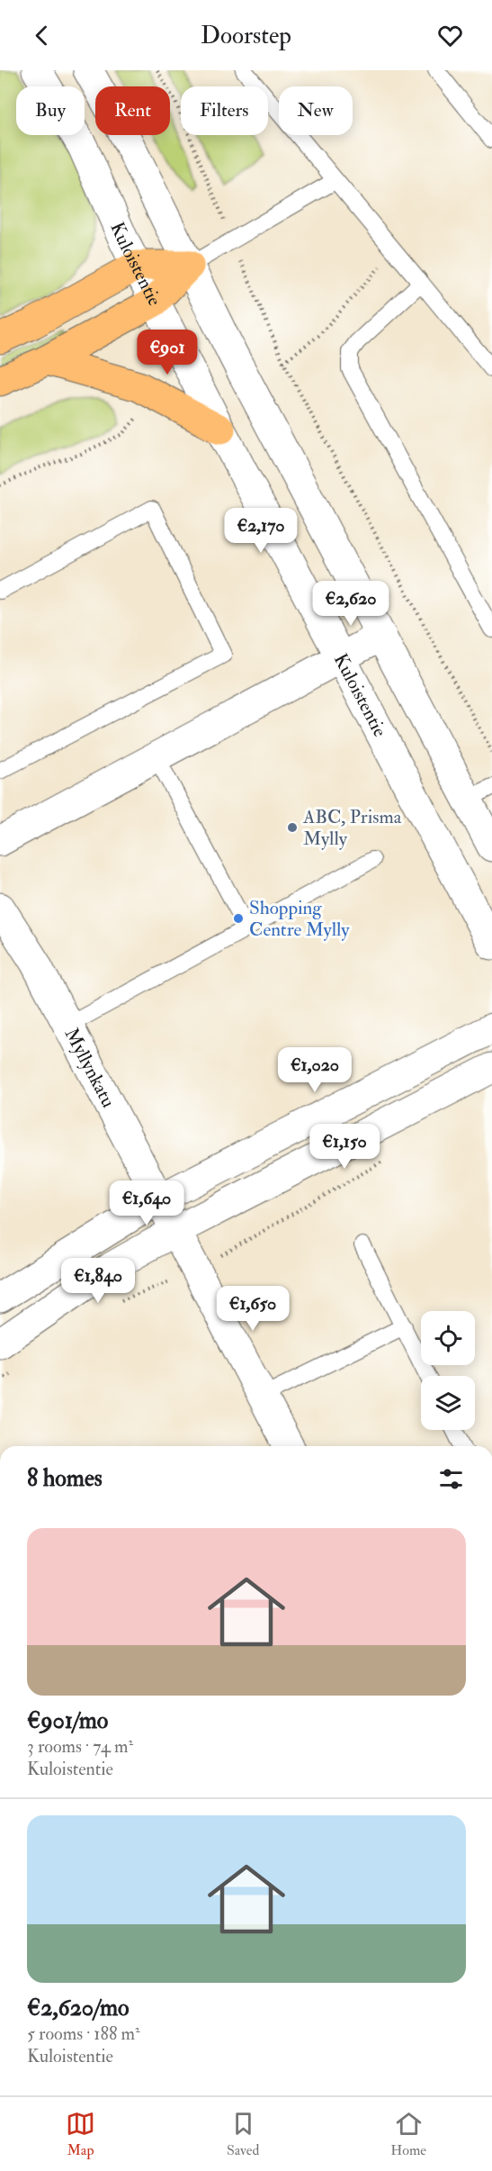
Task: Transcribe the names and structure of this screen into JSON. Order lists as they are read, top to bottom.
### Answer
{
  "streets": {
    "street": ["Kuloistentie", "Myllynkatu"]
  },
  "places": ["ABC, Prisma Mylly", "Shopping Centre Mylly"],
  "page": {
    "header": "Doorstep",
    "chip": [
      "Buy",
      "Rent",
      "Filters",
      "New"
    ],
    "price": [
      "€901",
      "€2,170",
      "€2,620",
      "€1,020",
      "€1,150",
      "€1,640",
      "€1,840",
      "€1,650"
    ],
    "heading": "8 homes",
    "list": [
      {
        "name": "€901/mo",
        "note": "3 rooms · 74 m² · Kuloistentie"
      },
      {
        "name": "€2,620/mo",
        "note": "5 rooms · 188 m² · Kuloistentie"
      }
    ],
    "tabs": ["Map", "Saved", "Home"]
  }
}
